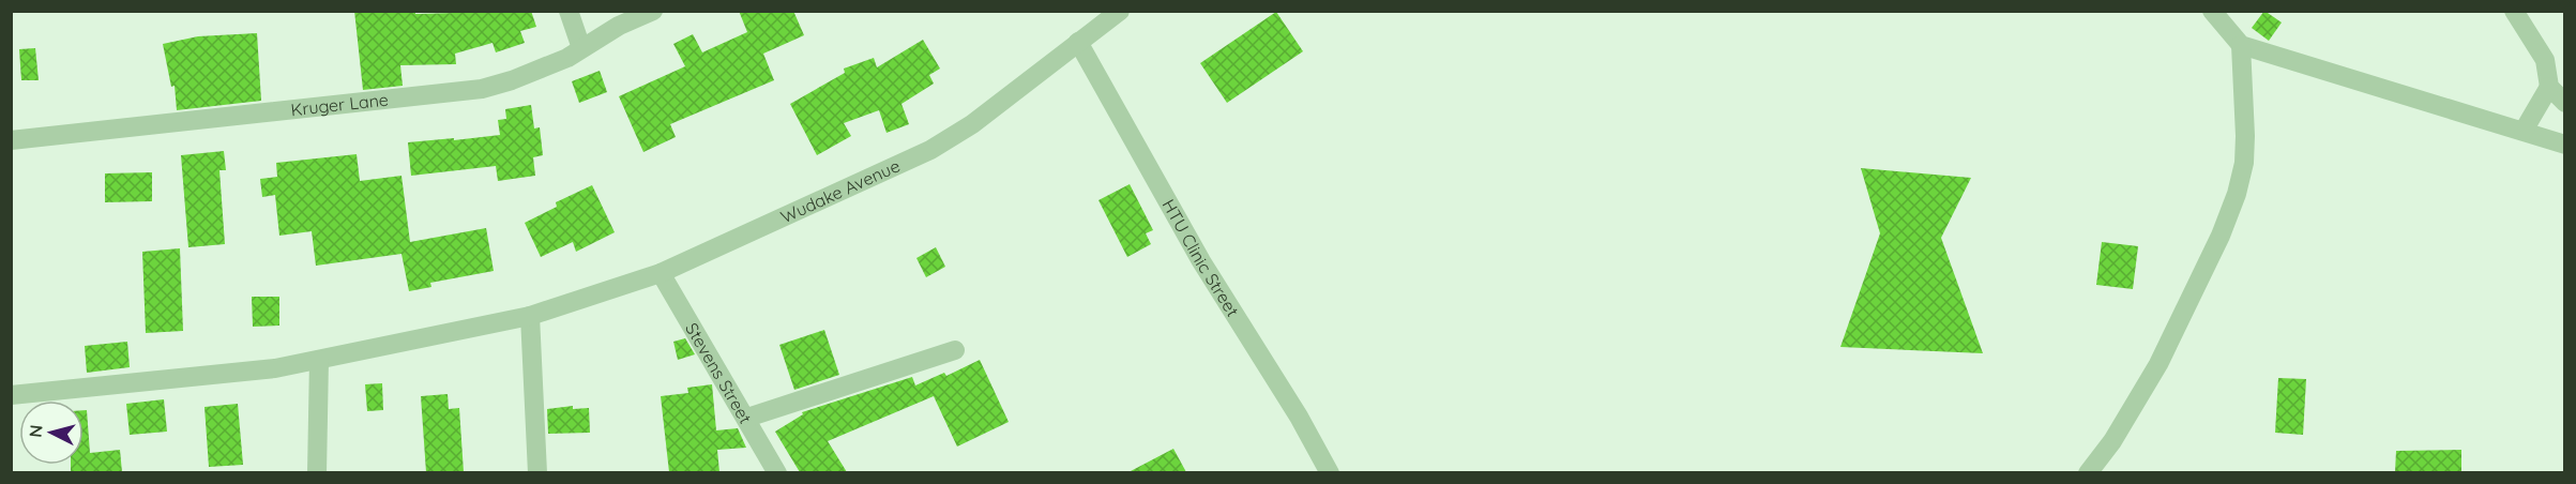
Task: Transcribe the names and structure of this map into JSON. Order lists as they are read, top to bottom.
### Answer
{
  "streets": {
    "street": [
      "Kruger Lane",
      "Wudake Avenue",
      "HTU Clinic Street",
      "Stevens Street"
    ]
  },
  "crossings": [
    ["Wudake Avenue", "HTU Clinic Street"],
    ["Wudake Avenue", "Stevens Street"]
  ],
  "north": "left"
}
